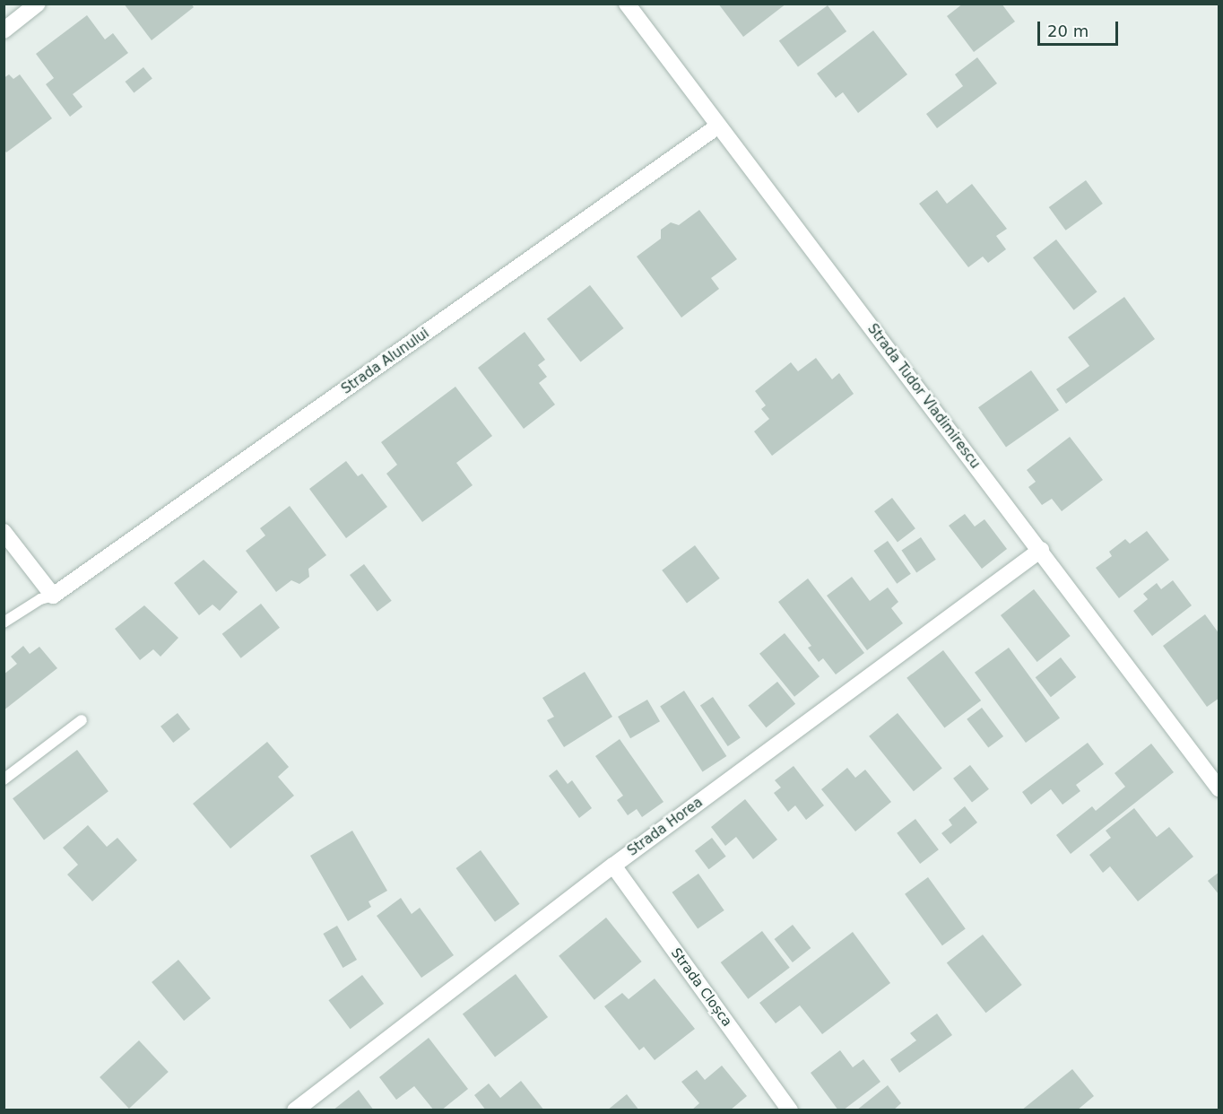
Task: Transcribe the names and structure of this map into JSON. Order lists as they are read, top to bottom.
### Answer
{
  "streets": {
    "street": [
      "Strada Alunului",
      "Strada Tudor Vladimirescu",
      "Strada Horea",
      "Strada Cloșca"
    ]
  },
  "crossings": [
    ["Strada Alunului", "Strada Tudor Vladimirescu"],
    ["Strada Tudor Vladimirescu", "Strada Horea"],
    ["Strada Horea", "Strada Cloșca"]
  ],
  "scale_bar": "20 m"
}
